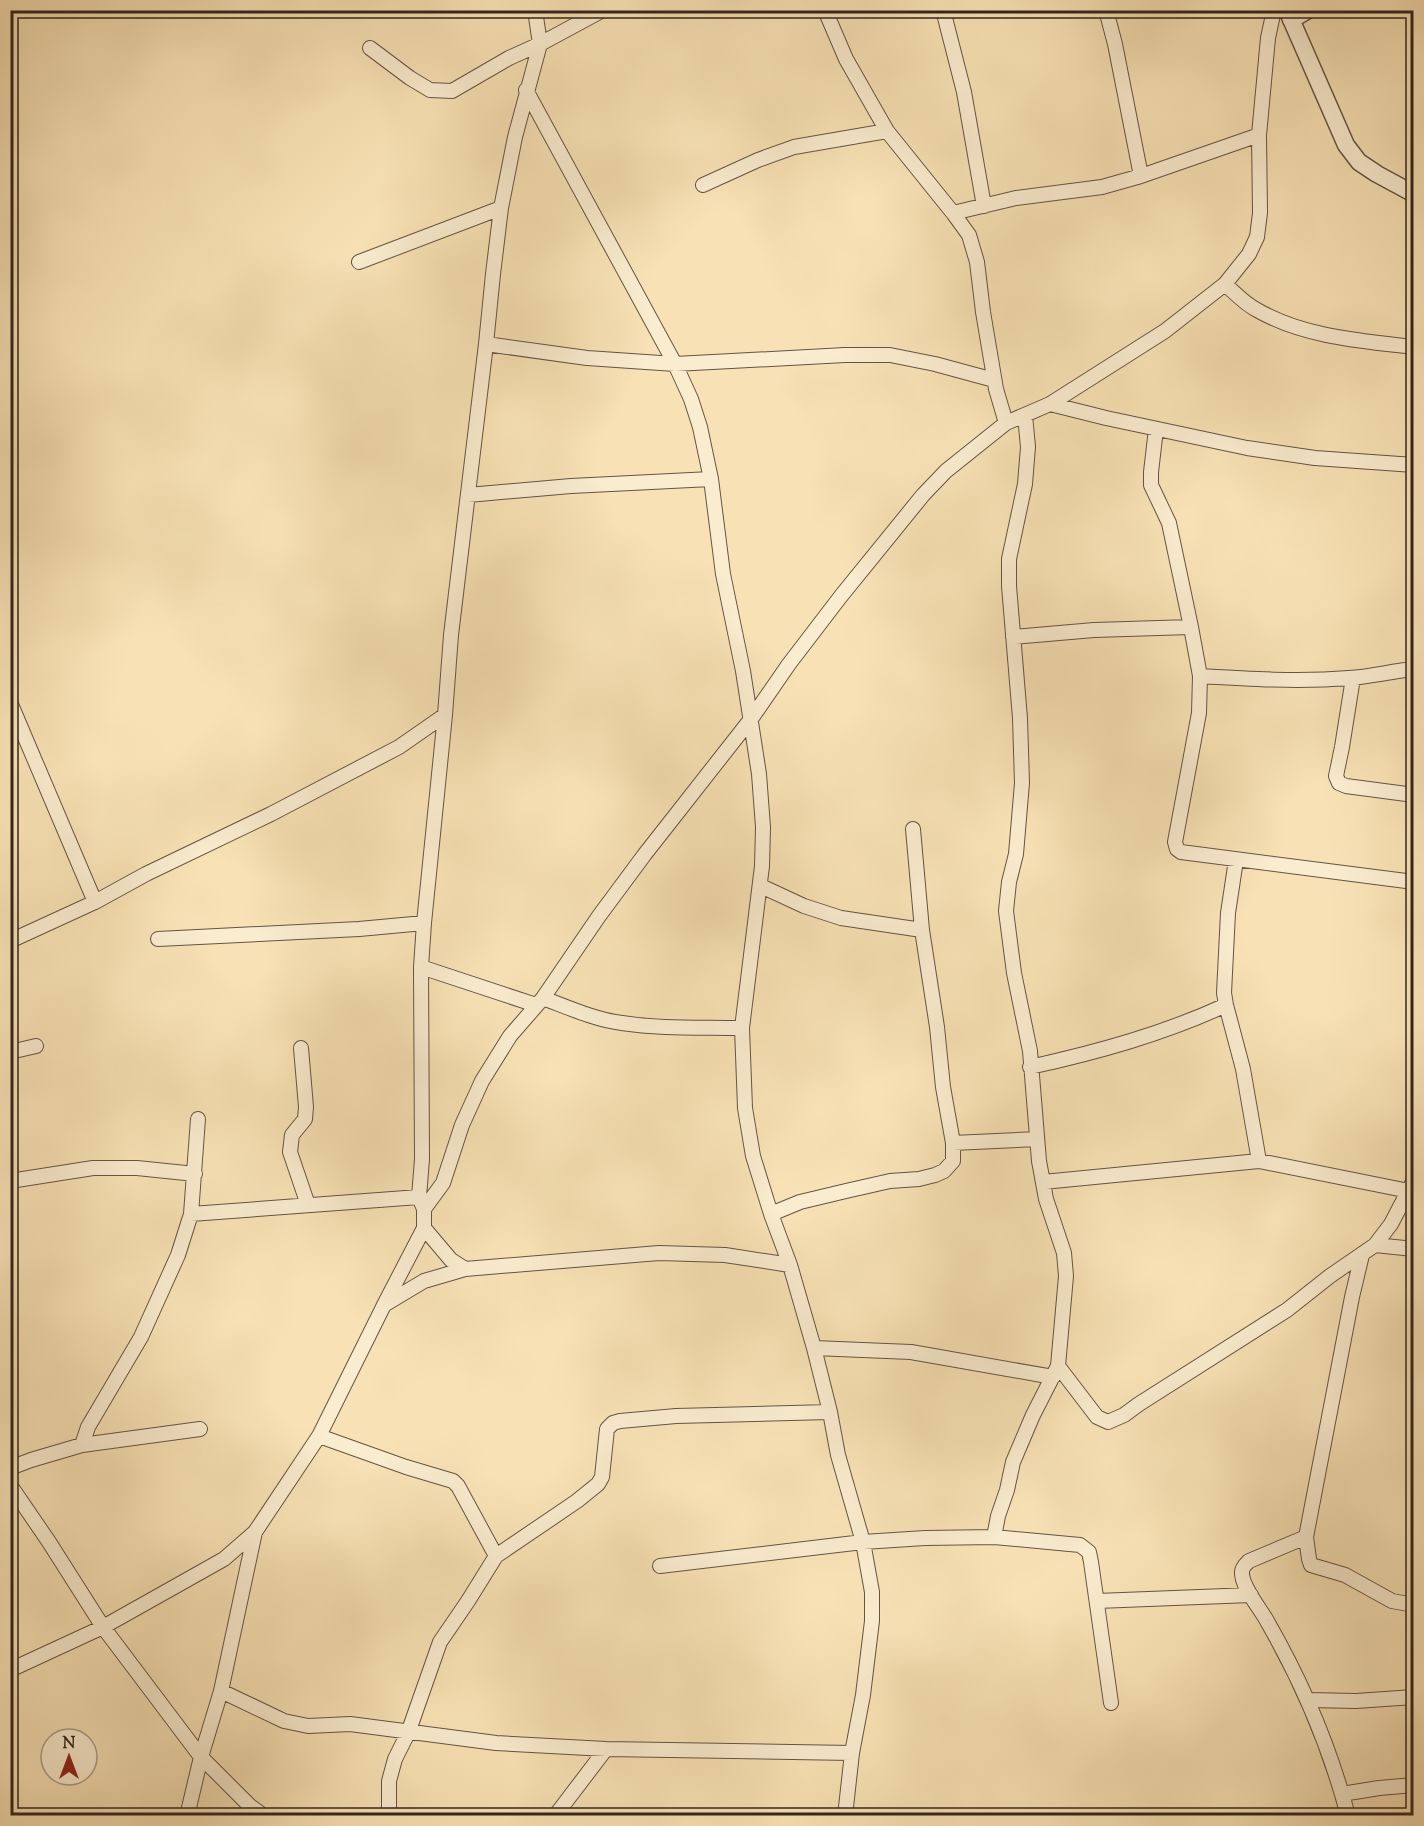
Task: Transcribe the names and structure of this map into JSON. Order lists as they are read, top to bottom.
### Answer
{
  "north": "top"
}
